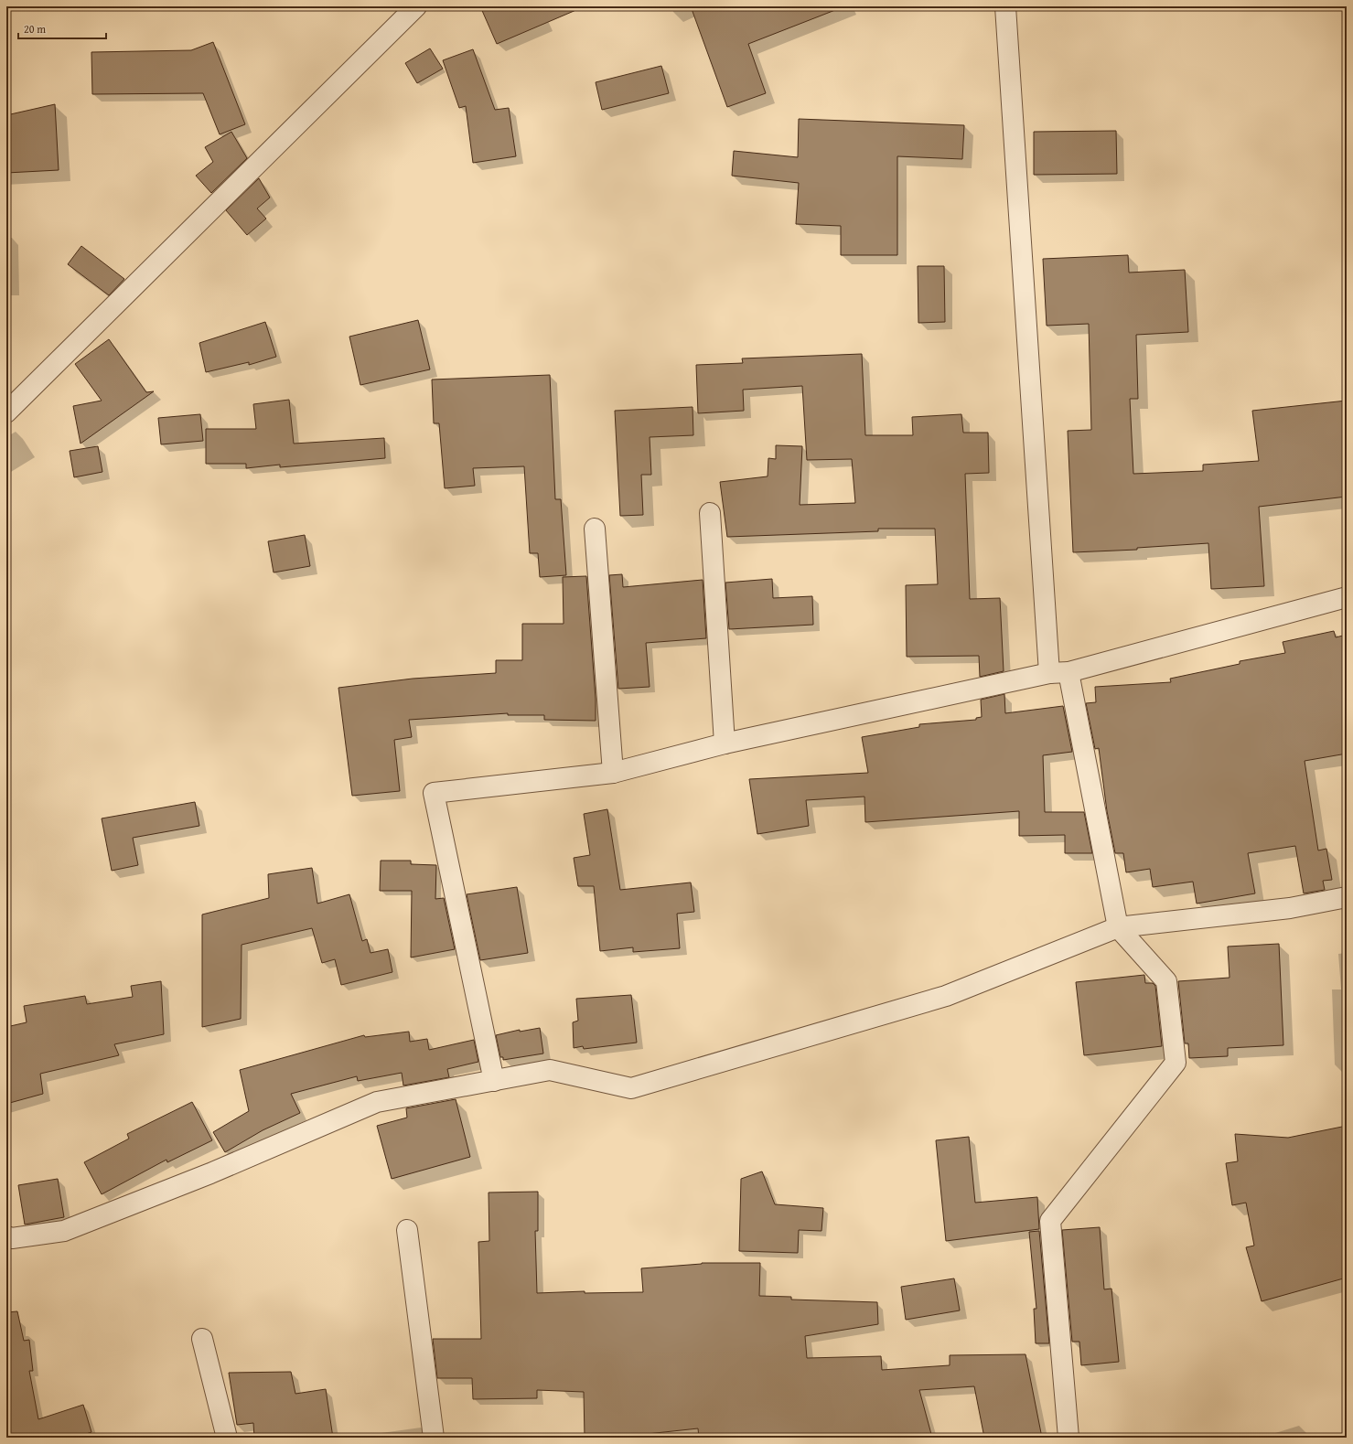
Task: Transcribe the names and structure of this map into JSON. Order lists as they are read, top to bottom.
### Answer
{
  "scale_bar": "20 m"
}
